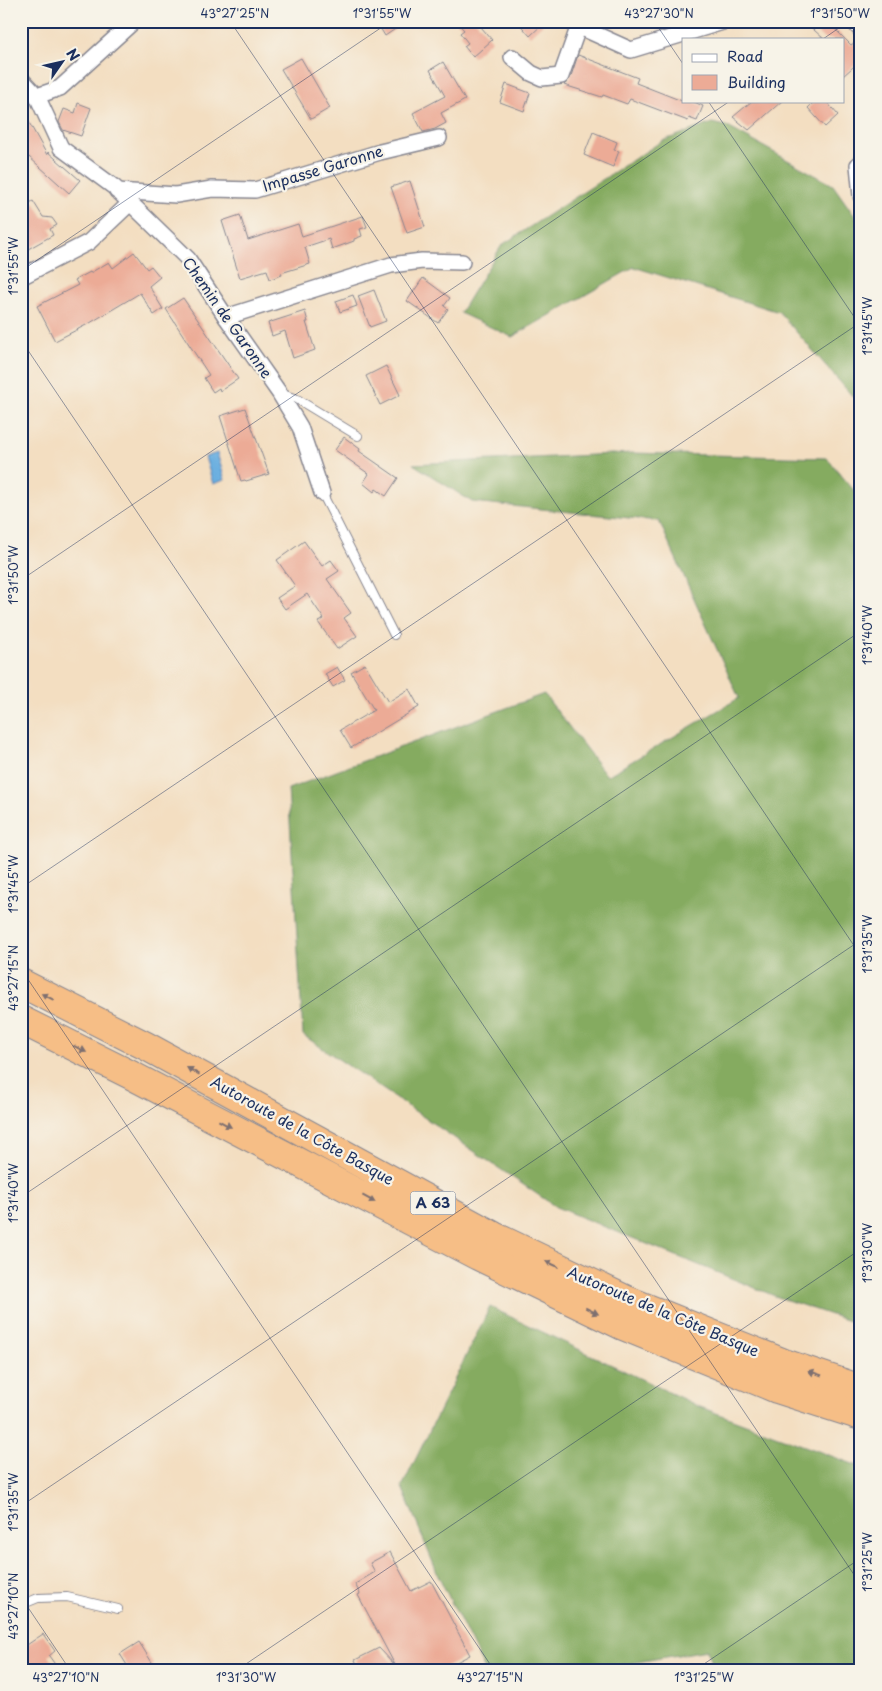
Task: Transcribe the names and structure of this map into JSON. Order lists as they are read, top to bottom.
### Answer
{
  "streets": {
    "highway": ["Autoroute de la Côte Basque", "A 63"],
    "street": ["Impasse Garonne", "Chemin de Garonne"]
  },
  "crossings": [
    ["Impasse Garonne", "Chemin de Garonne"]
  ],
  "legend": ["Road", "Building"],
  "north": "top right",
  "coordinates": [
    "43°27'25\"N",
    "1°31'55\"W",
    "43°27'30\"N",
    "1°31'50\"W",
    "1°31'45\"W",
    "1°31'40\"W",
    "1°31'35\"W",
    "43°27'15\"N",
    "1°31'30\"W",
    "1°31'25\"W",
    "43°27'10\"N"
  ]
}
